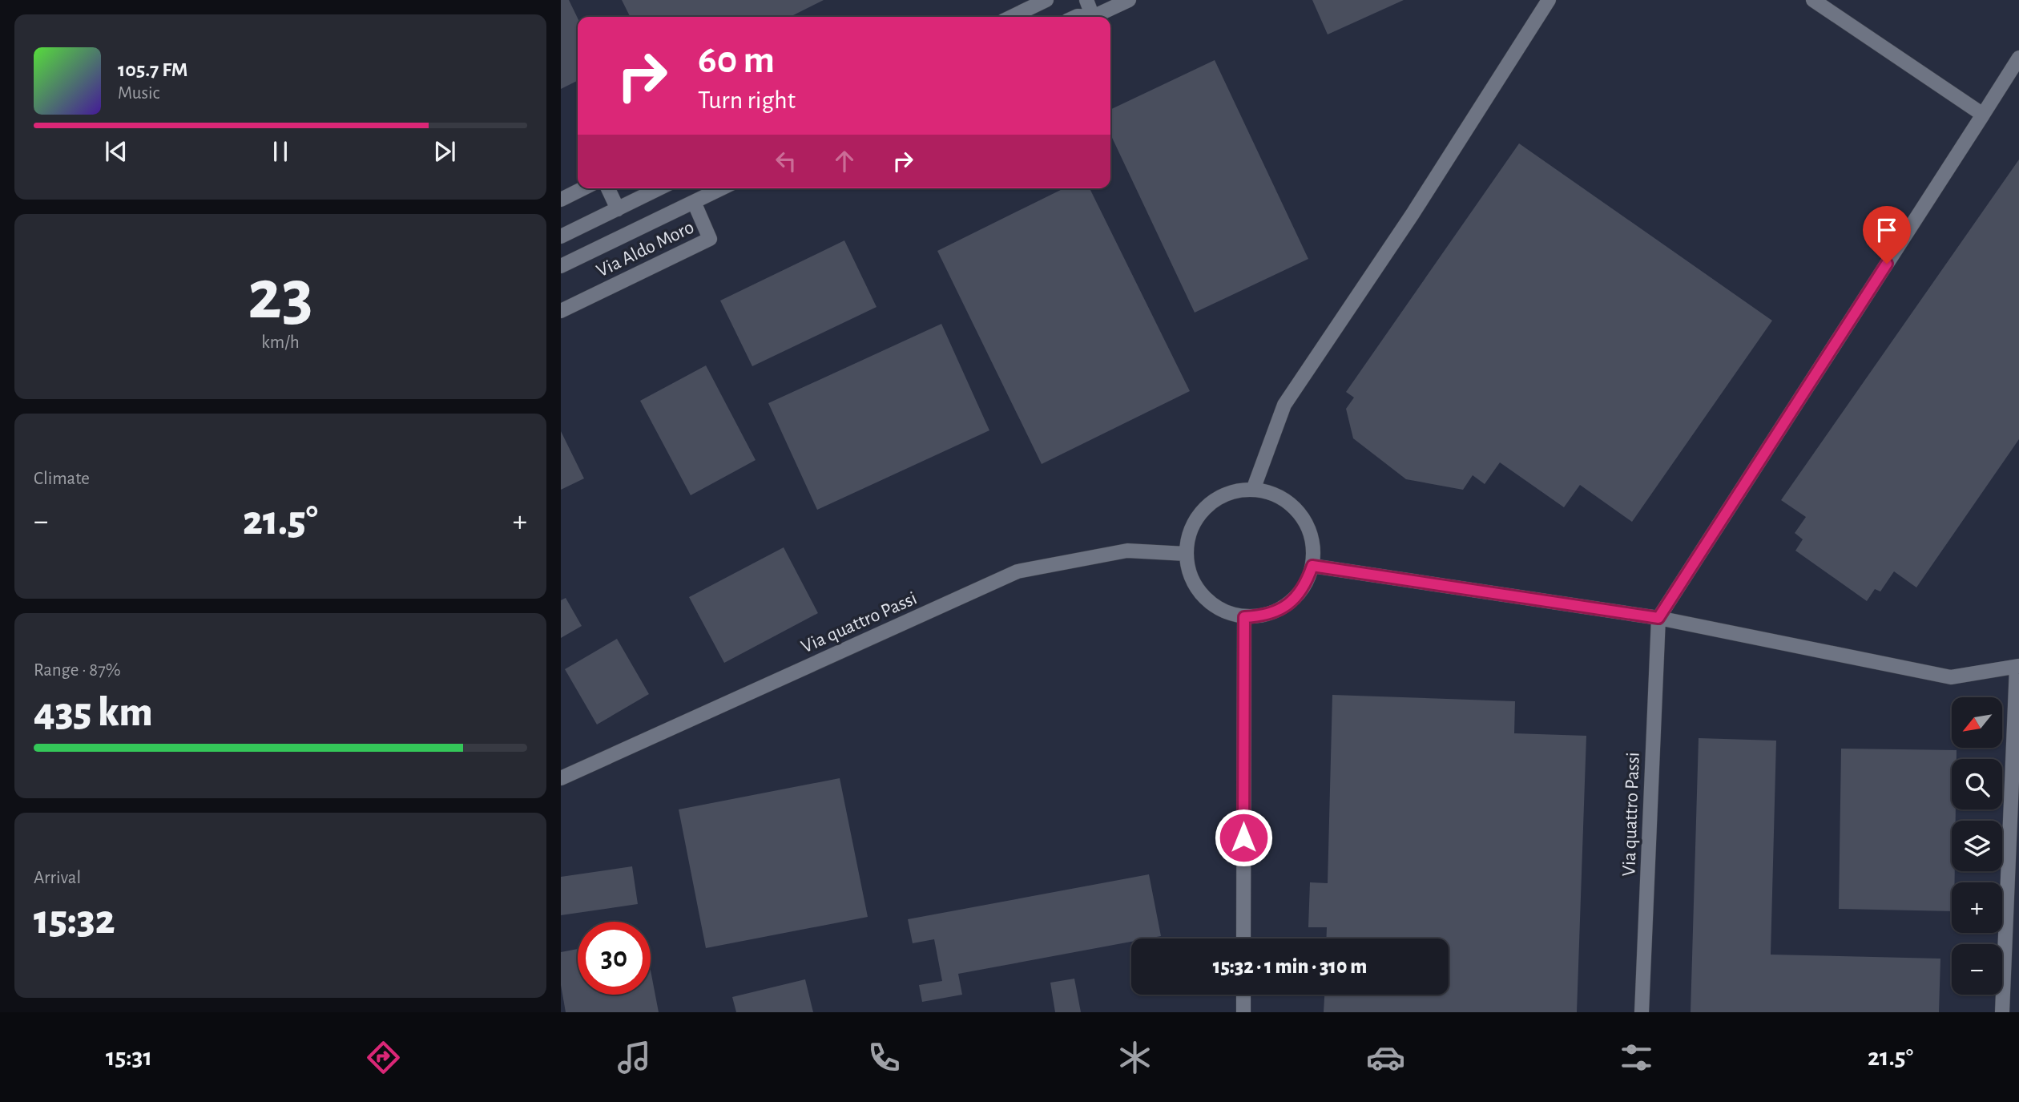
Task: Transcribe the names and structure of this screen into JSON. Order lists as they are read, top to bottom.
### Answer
{
  "streets": {
    "street": ["Via Aldo Moro", "Via quattro Passi"]
  },
  "north": "bottom left",
  "page": {
    "turn": ["60 m", "Turn right"],
    "song": ["105.7 FM", "Music"],
    "tile": [
      ["23", "km/h"],
      "Climate",
      ["Range · 87%", "435 km"],
      ["Arrival", "15:32"]
    ],
    "heat": ["−", "21.5°", "+"],
    "map_buttons": ["+", "−"],
    "limit": "30",
    "trip": "15:32 · 1 min · 310 m",
    "tabs": ["15:31", "21.5°"]
  }
}
